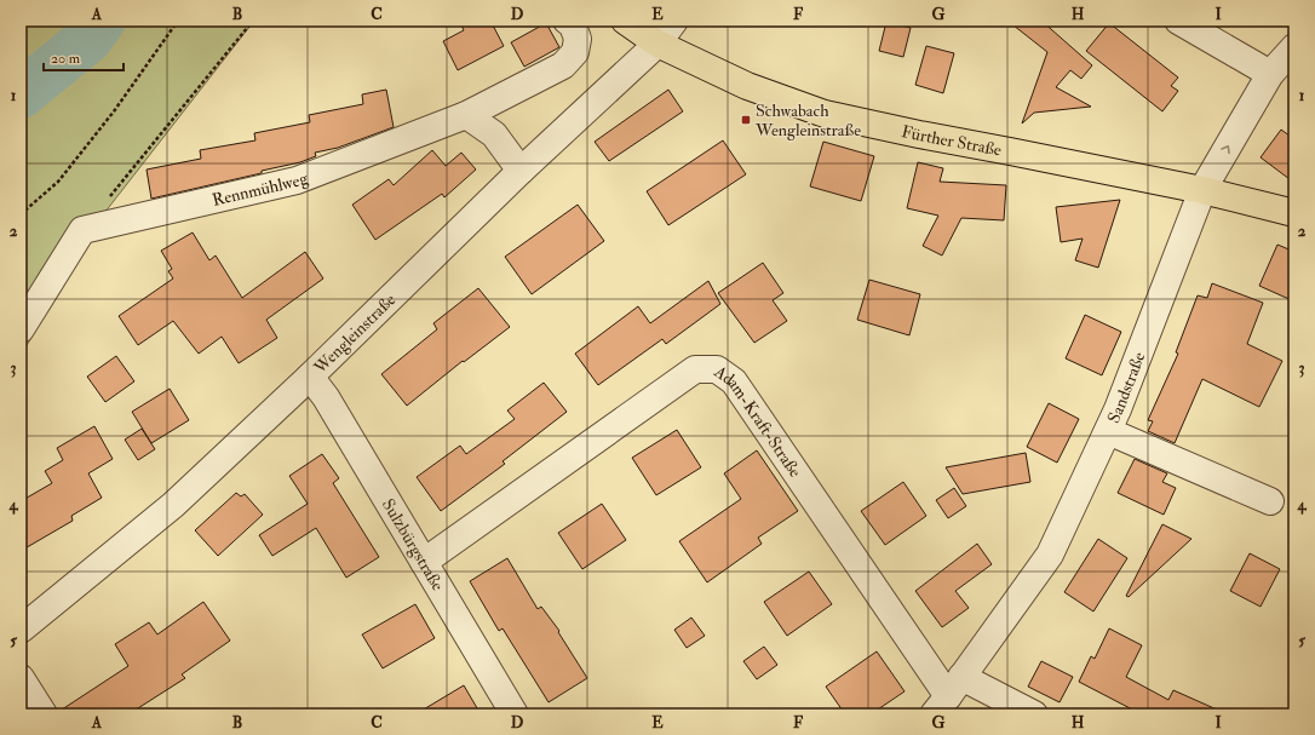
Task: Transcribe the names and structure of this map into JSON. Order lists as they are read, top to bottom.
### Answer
{
  "streets": {
    "main road": ["Fürther Straße"],
    "street": [
      "Rennmühlweg",
      "Wengleinstraße",
      "Sandstraße",
      "Adam-Kraft-Straße",
      "Sulzbürgstraße"
    ]
  },
  "crossings": [
    ["Fürther Straße", "Wengleinstraße"],
    ["Fürther Straße", "Sandstraße"],
    ["Wengleinstraße", "Sulzbürgstraße"],
    ["Sandstraße", "Adam-Kraft-Straße"],
    ["Adam-Kraft-Straße", "Sulzbürgstraße"]
  ],
  "places": {
    "transit": ["Schwabach Wengleinstraße"]
  },
  "scale_bar": "20 m",
  "grid": {
    "columns": [
      "A",
      "B",
      "C",
      "D",
      "E",
      "F",
      "G",
      "H",
      "I"
    ],
    "rows": [
      "1",
      "2",
      "3",
      "4",
      "5"
    ]
  }
}
